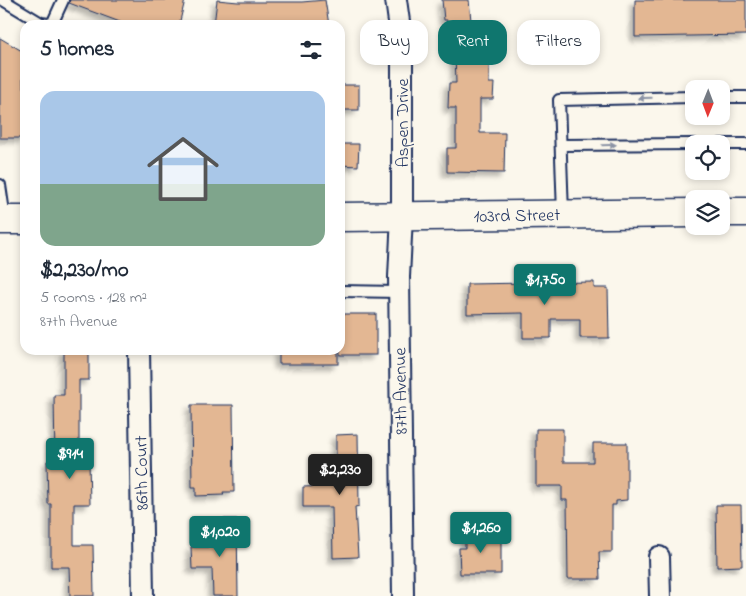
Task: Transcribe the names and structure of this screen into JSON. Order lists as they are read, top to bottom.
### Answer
{
  "streets": {
    "street": [
      "Aspen Drive",
      "103rd Street",
      "87th Avenue",
      "86th Court"
    ]
  },
  "crossings": [
    ["Aspen Drive", "103rd Street"],
    ["Aspen Drive", "87th Avenue"],
    ["103rd Street", "87th Avenue"]
  ],
  "north": "bottom",
  "page": {
    "chip": ["Buy", "Rent", "Filters"],
    "heading": "5 homes",
    "list": [
      {
        "name": "$2,230/mo",
        "note": "5 rooms · 128 m² · 87th Avenue"
      }
    ],
    "price": [
      "$1,750",
      "$914",
      "$2,230",
      "$1,260",
      "$1,020"
    ]
  }
}
